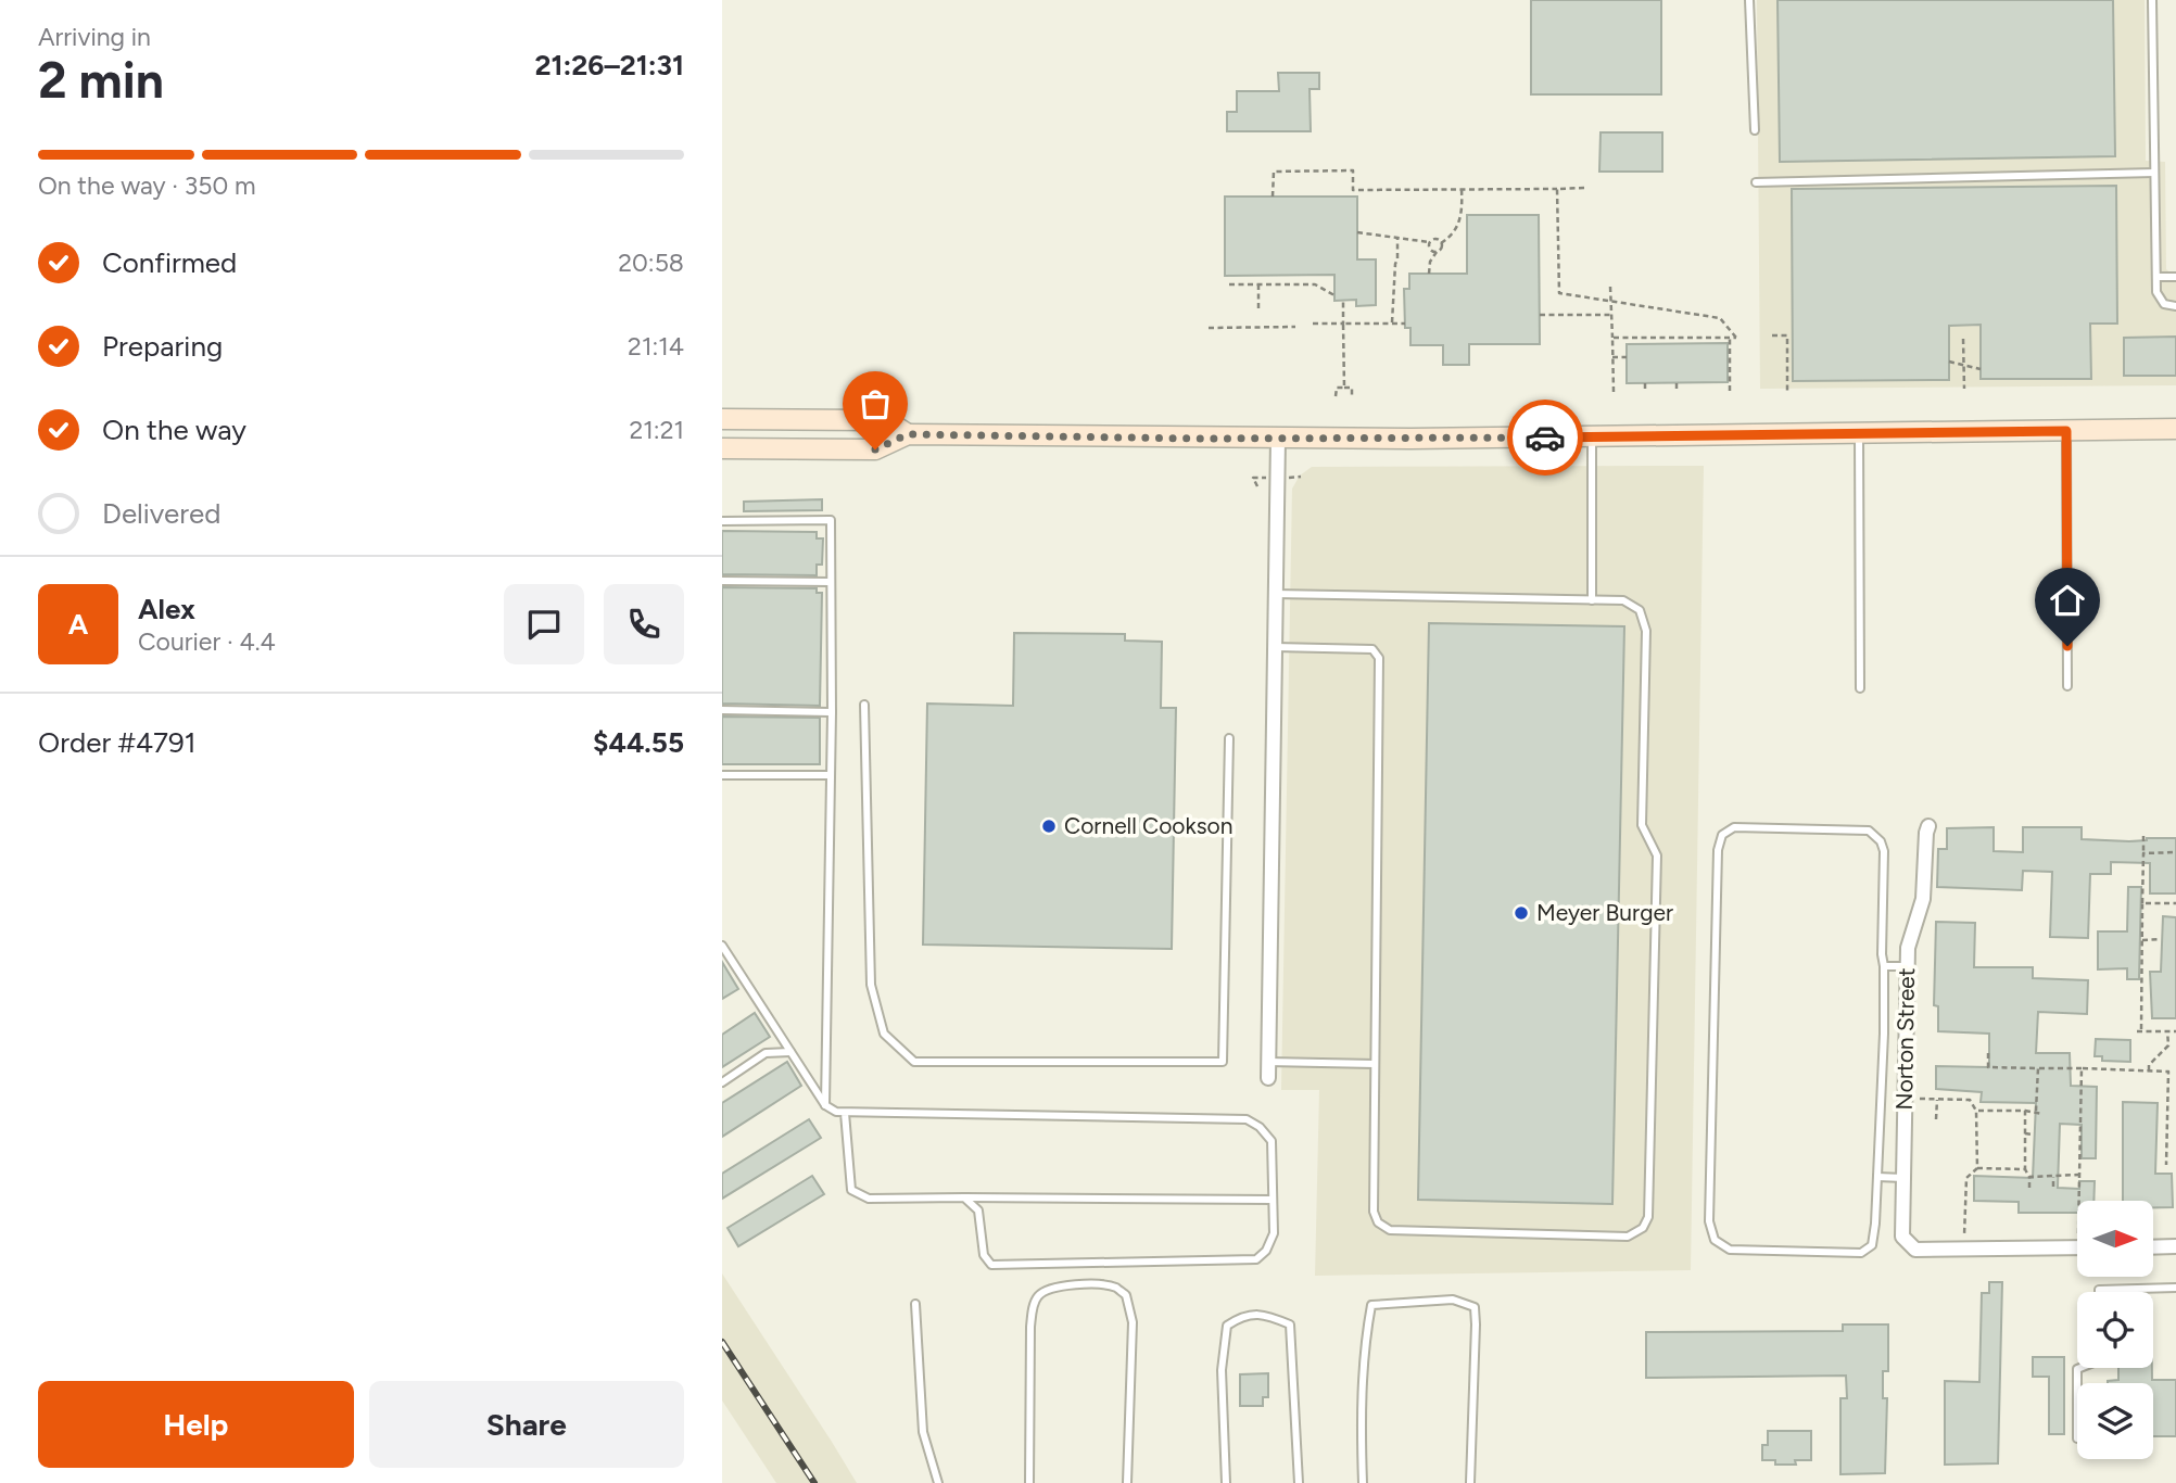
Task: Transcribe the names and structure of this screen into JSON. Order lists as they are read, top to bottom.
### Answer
{
  "streets": {
    "street": ["Norton Street"]
  },
  "places": ["Cornell Cookson", "Meyer Burger"],
  "north": "right",
  "page": {
    "heading": ["2 min", "Arriving in", "21:26–21:31"],
    "panel": [
      "Alex",
      "Courier · 4.4",
      "Order #4791",
      "$44.55"
    ],
    "bar": "On the way · 350 m",
    "list": [
      ["Confirmed", "20:58"],
      ["Preparing", "21:14"],
      ["On the way", "21:21"],
      "Delivered"
    ],
    "round": "A",
    "buttons": ["Help", "Share"]
  }
}
